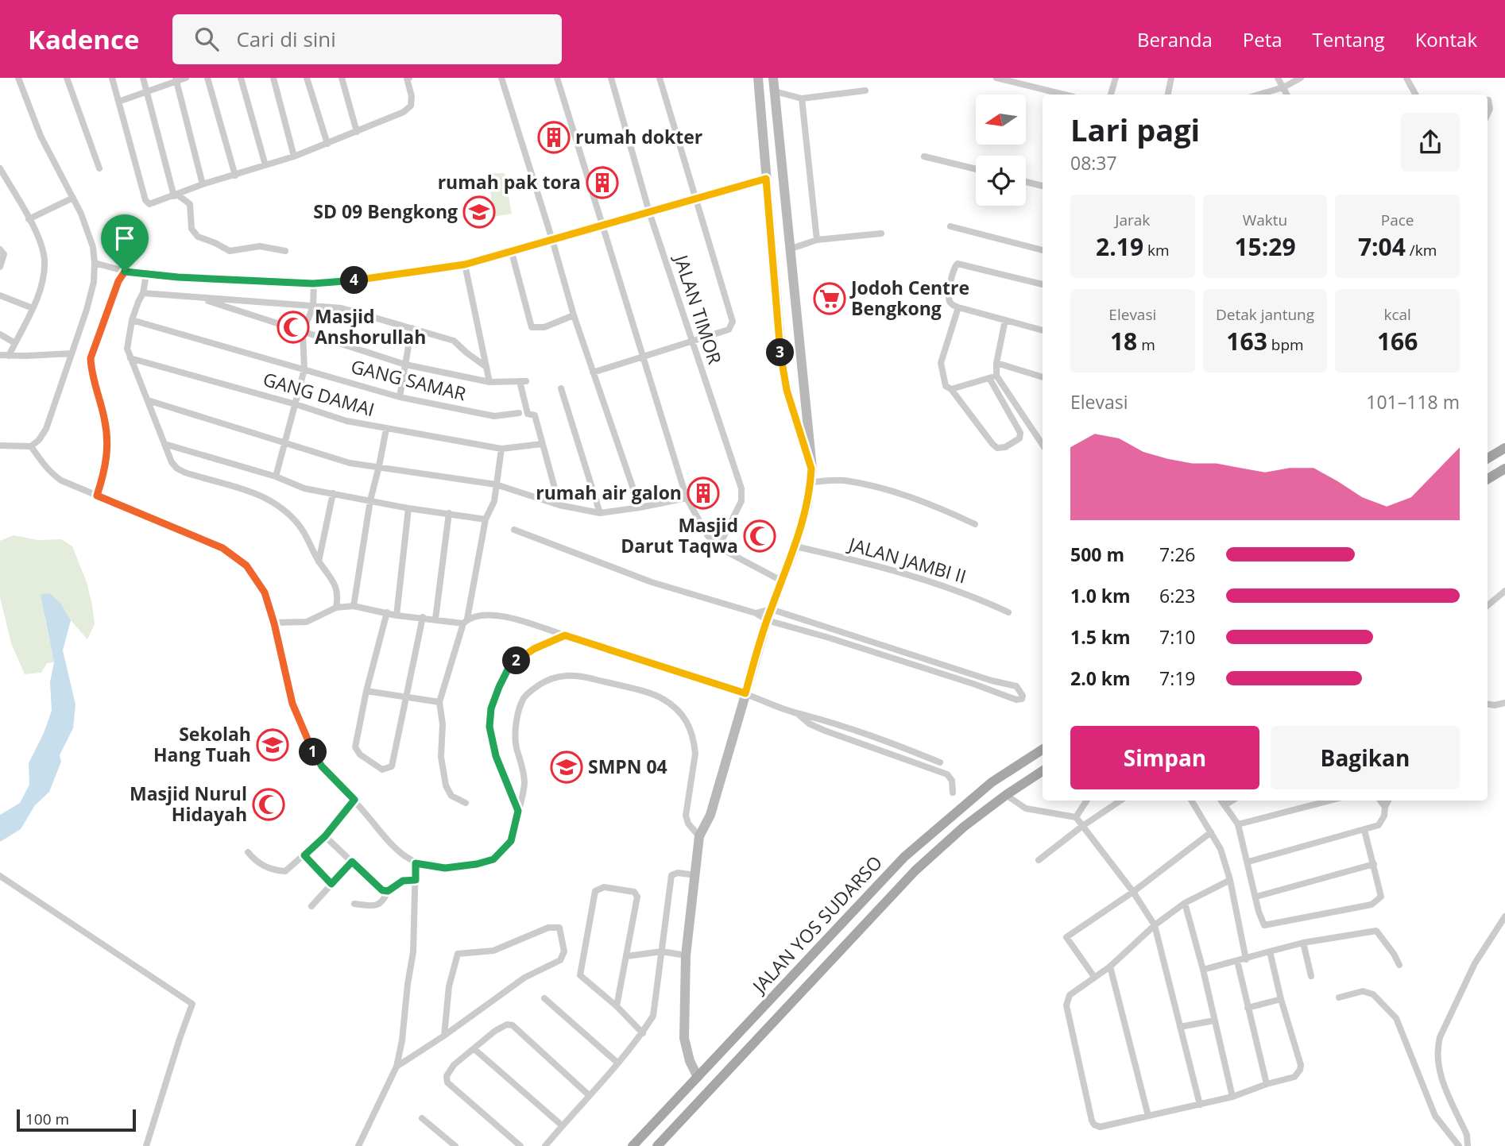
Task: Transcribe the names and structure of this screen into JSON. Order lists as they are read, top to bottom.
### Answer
{
  "streets": {
    "main road": ["JALAN YOS SUDARSO"],
    "street": [
      "JALAN TIMOR",
      "GANG SAMAR",
      "GANG DAMAI",
      "JALAN JAMBI II"
    ]
  },
  "places": {
    "building": ["rumah dokter", "rumah pak tora", "rumah air galon"],
    "school or university": ["SD 09 Bengkong", "Sekolah Hang Tuah", "SMPN 04"],
    "supermarket": ["Jodoh Centre Bengkong"],
    "mosque": ["Masjid Anshorullah", "Masjid Darut Taqwa", "Masjid Nurul Hidayah"]
  },
  "scale_bar": "100 m",
  "north": "left",
  "page": {
    "header": "Kadence",
    "search": "Cari di sini",
    "nav": [
      "Beranda",
      "Peta",
      "Tentang",
      "Kontak"
    ],
    "heading": ["Lari pagi", "08:37"],
    "stats": [
      ["Jarak", "2.19 km"],
      ["Waktu", "15:29"],
      ["Pace", "7:04 /km"],
      ["Elevasi", "18 m"],
      ["Detak jantung", "163 bpm"],
      ["kcal", "166"]
    ],
    "pins": [
      "4",
      "3",
      "2",
      "1"
    ],
    "chart": ["Elevasi", "101–118 m"],
    "list": [
      {
        "name": "500 m",
        "note": "7:26"
      },
      {
        "name": "1.0 km",
        "note": "6:23"
      },
      {
        "name": "1.5 km",
        "note": "7:10"
      },
      {
        "name": "2.0 km",
        "note": "7:19"
      }
    ],
    "buttons": ["Simpan", "Bagikan"],
    "scale": "100 m"
  }
}
